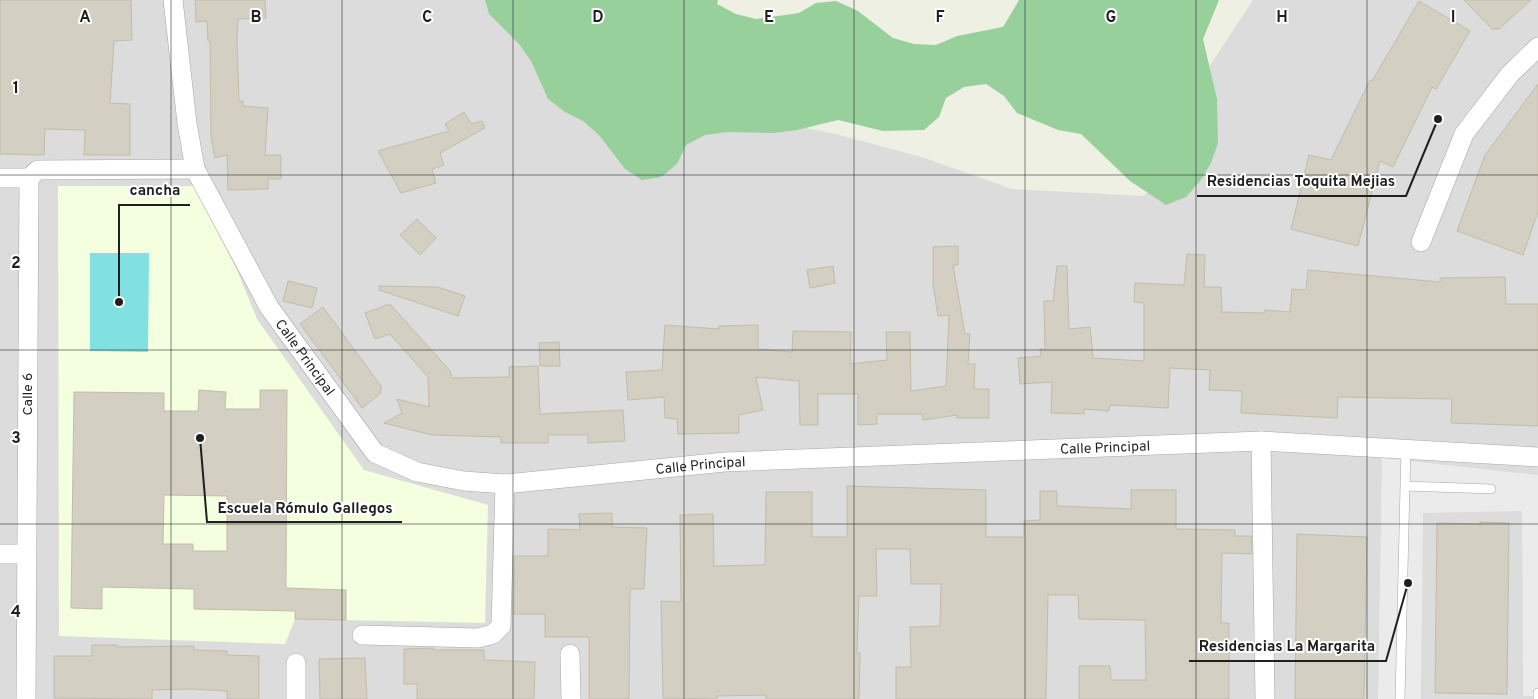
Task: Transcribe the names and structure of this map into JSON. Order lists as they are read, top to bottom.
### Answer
{
  "streets": {
    "street": ["Calle Principal", "Calle 6"]
  },
  "places": [
    "Residencias Toquita Mejias",
    "cancha",
    "Escuela Rómulo Gallegos",
    "Residencias La Margarita"
  ],
  "grid": {
    "columns": [
      "A",
      "B",
      "C",
      "D",
      "E",
      "F",
      "G",
      "H",
      "I"
    ],
    "rows": [
      "1",
      "2",
      "3",
      "4"
    ]
  }
}
